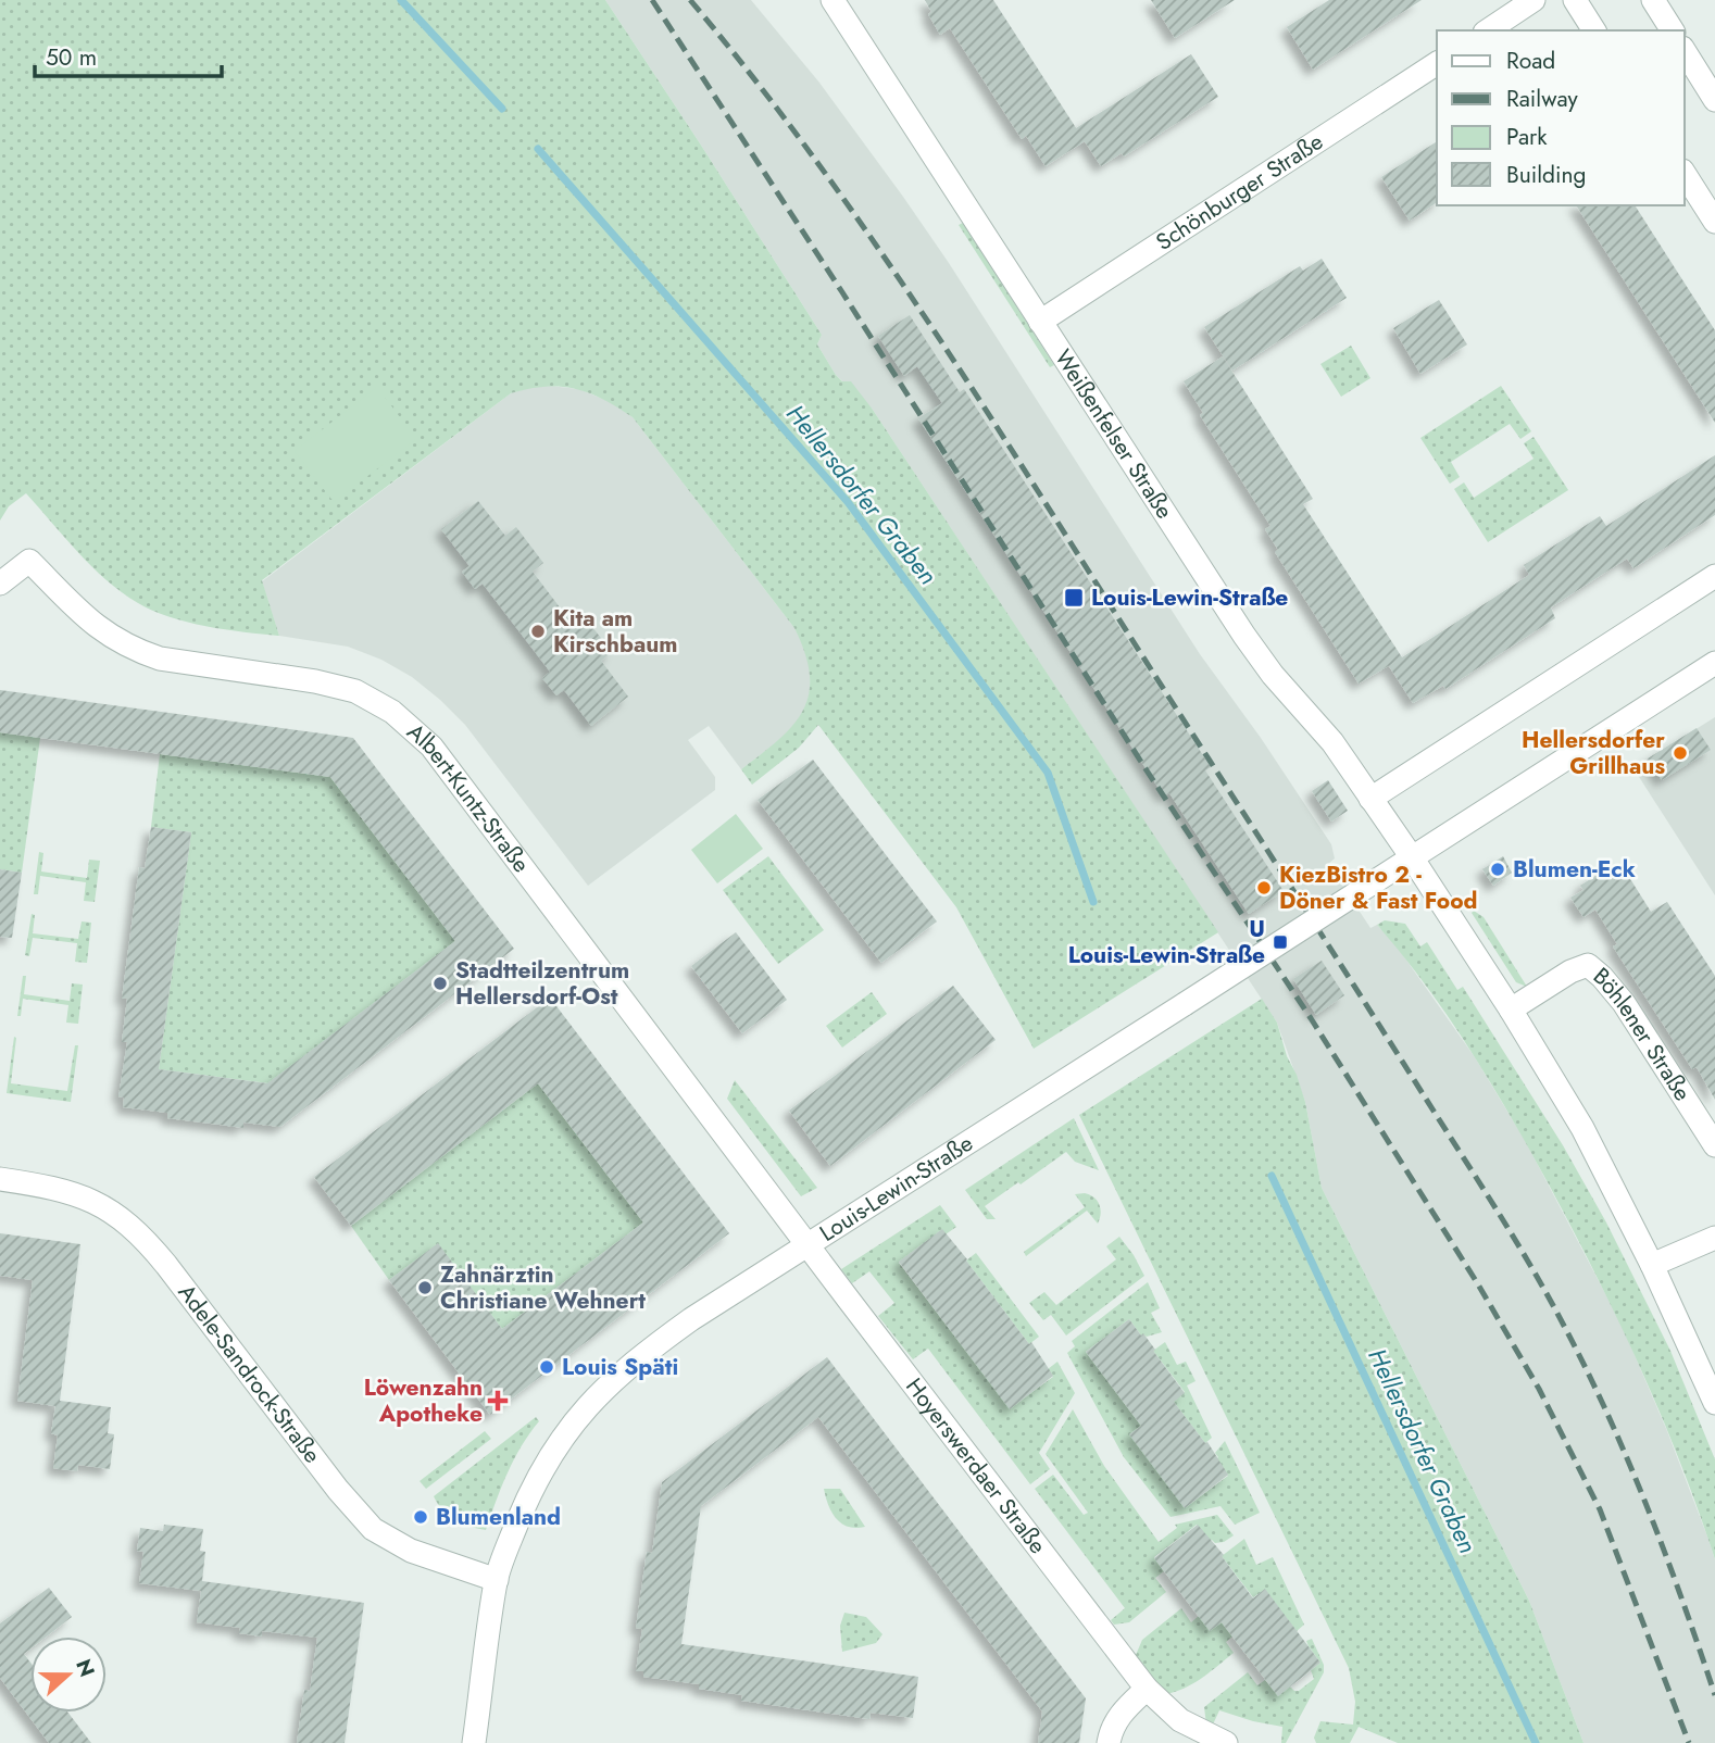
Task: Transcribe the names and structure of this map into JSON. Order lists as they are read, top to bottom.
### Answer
{
  "streets": {
    "street": [
      "Schönburger Straße",
      "Weißenfelser Straße",
      "Albert-Kuntz-Straße",
      "Böhlener Straße",
      "Louis-Lewin-Straße",
      "Adele-Sandrock-Straße",
      "Hoyerswerdaer Straße"
    ]
  },
  "crossings": [
    ["Schönburger Straße", "Weißenfelser Straße"],
    ["Weißenfelser Straße", "Louis-Lewin-Straße"],
    ["Albert-Kuntz-Straße", "Louis-Lewin-Straße"],
    ["Albert-Kuntz-Straße", "Hoyerswerdaer Straße"],
    ["Louis-Lewin-Straße", "Adele-Sandrock-Straße"],
    ["Louis-Lewin-Straße", "Hoyerswerdaer Straße"]
  ],
  "water": ["Hellersdorfer Graben"],
  "places": {
    "transit": ["Louis-Lewin-Straße", "U Louis-Lewin-Straße"],
    "other": [
      "Kita am Kirschbaum",
      "Hellersdorfer Grillhaus",
      "Blumen-Eck",
      "KiezBistro 2 - Döner & Fast Food",
      "Stadtteilzentrum Hellersdorf-Ost",
      "Zahnärztin Christiane Wehnert",
      "Louis Späti",
      "Blumenland"
    ],
    "health": ["Löwenzahn Apotheke"]
  },
  "legend": [
    "Road",
    "Railway",
    "Park",
    "Building"
  ],
  "scale_bar": "50 m",
  "north": "right"
}
